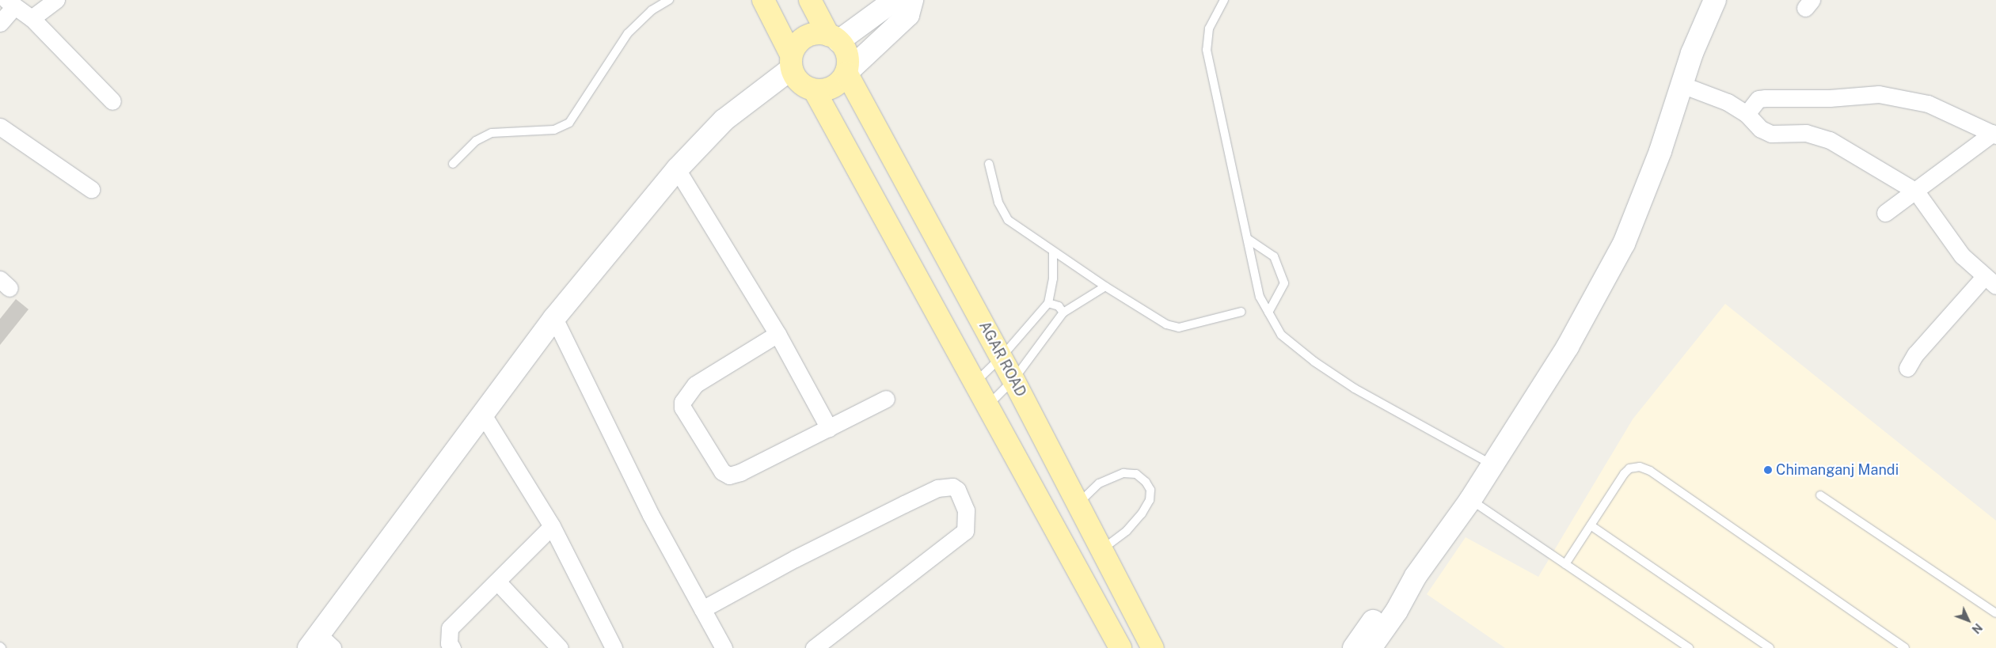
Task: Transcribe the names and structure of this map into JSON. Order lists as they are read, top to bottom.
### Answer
{
  "streets": {
    "main road": ["AGAR ROAD"]
  },
  "places": ["Chimanganj Mandi"],
  "north": "bottom right"
}
